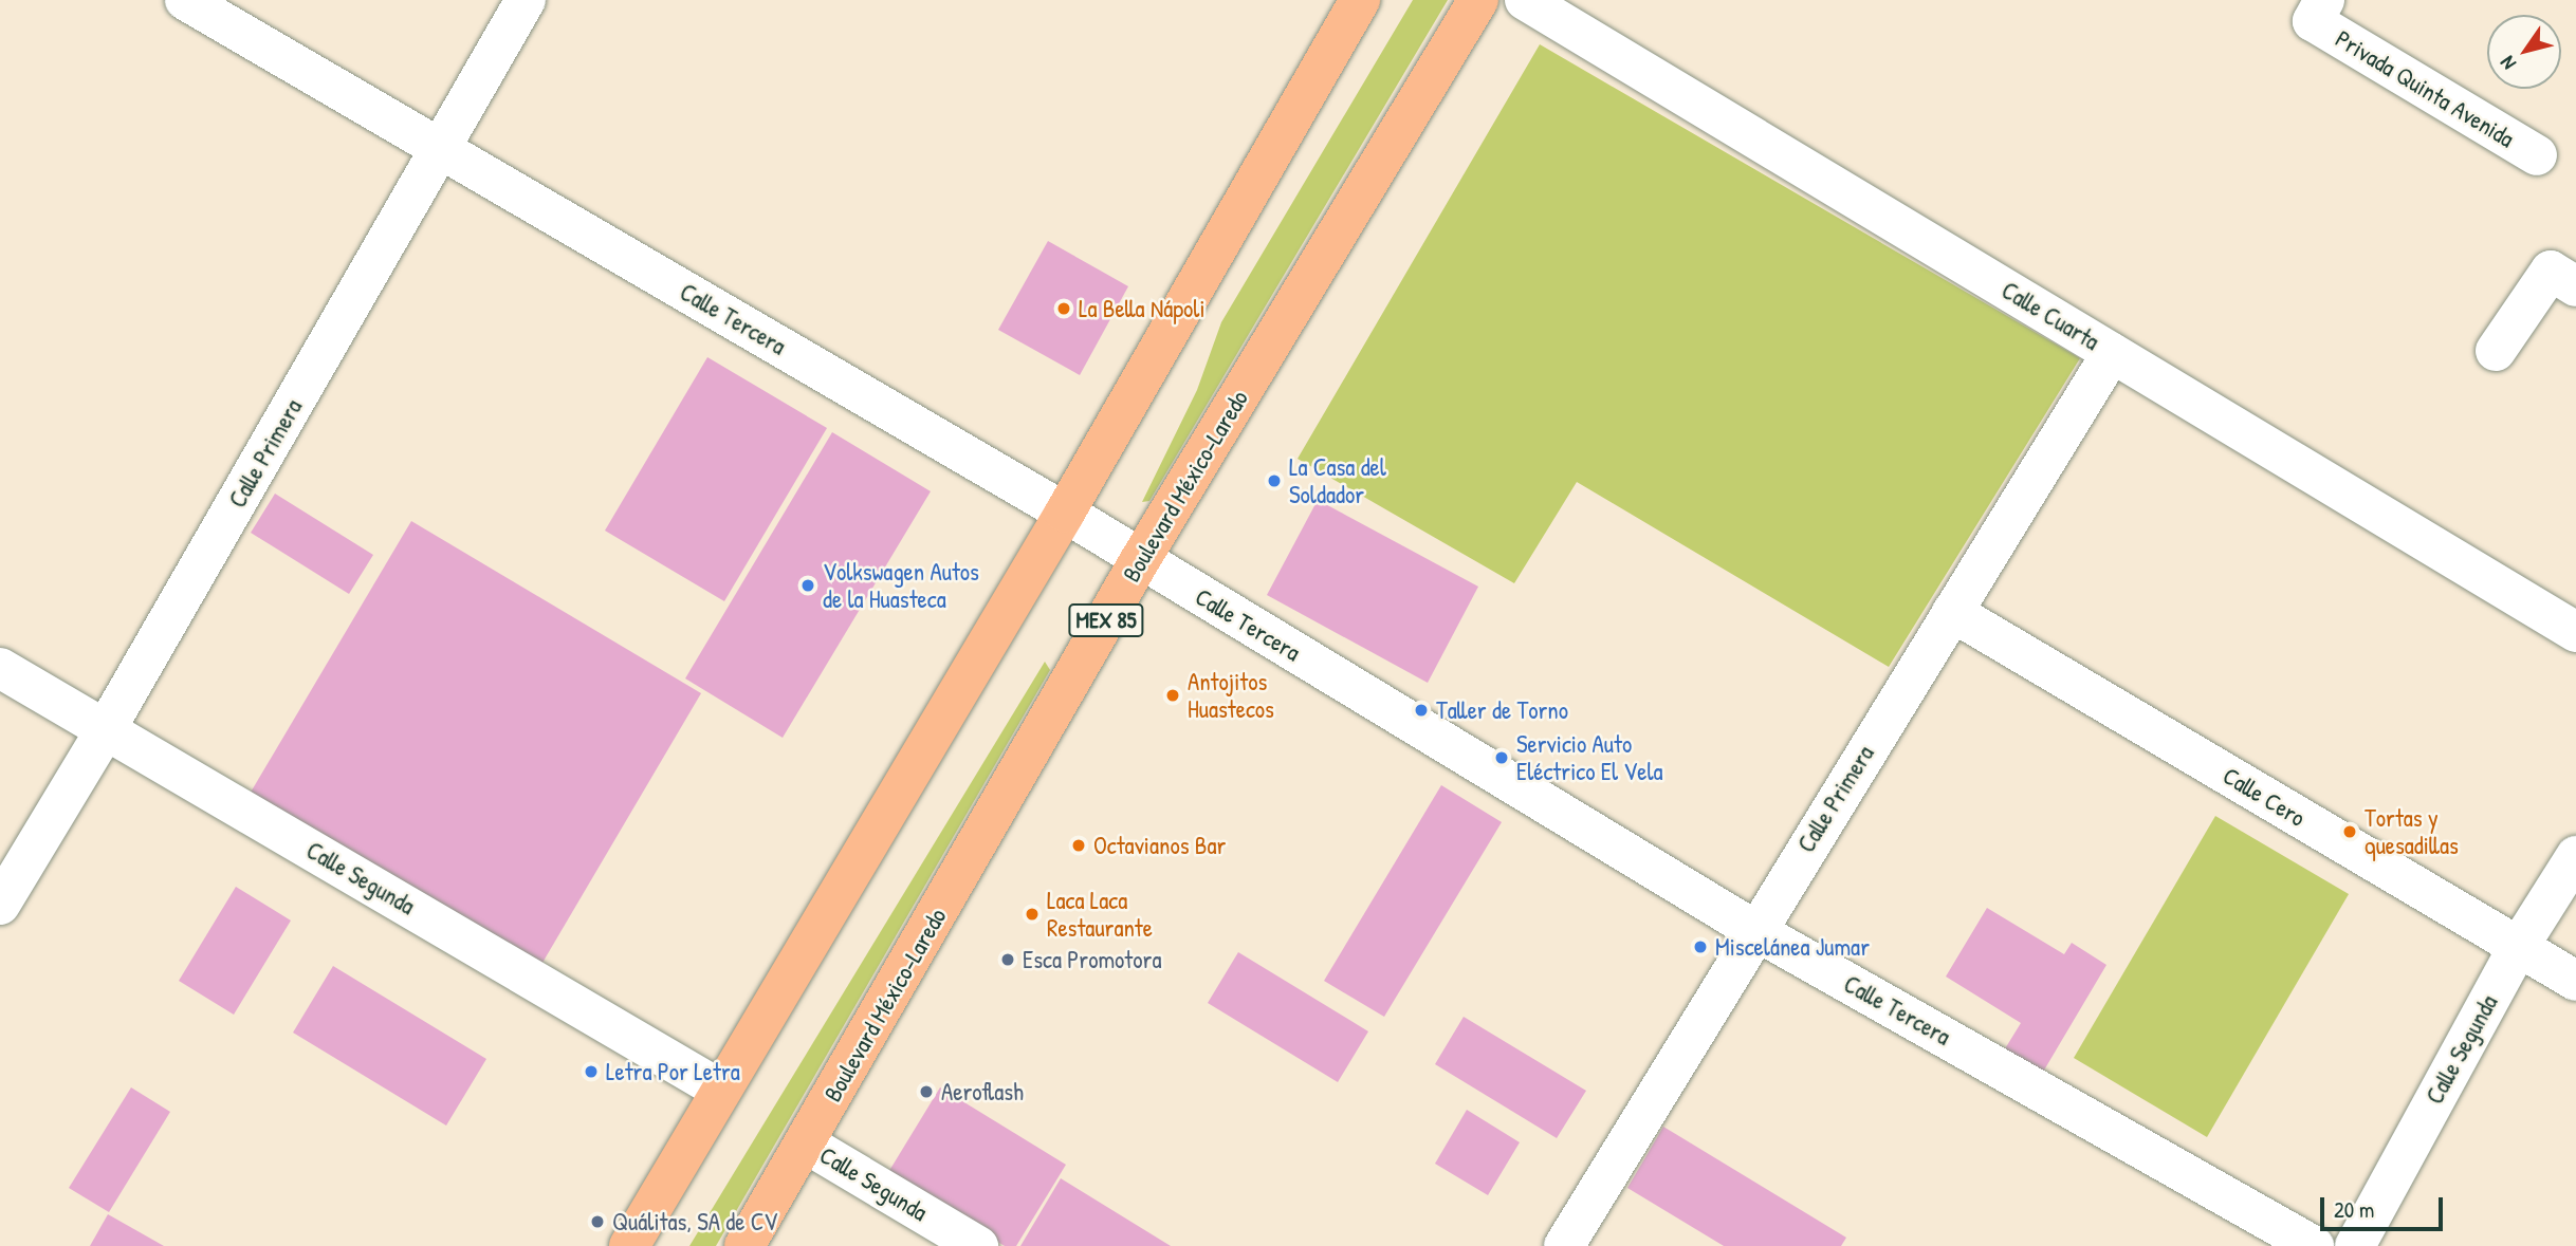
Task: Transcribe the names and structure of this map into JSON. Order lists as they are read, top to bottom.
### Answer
{
  "streets": {
    "main road": ["Boulevard México-Laredo", "MEX 85"],
    "street": [
      "Privada Quinta Avenida",
      "Calle Cuarta",
      "Calle Tercera",
      "Calle Primera",
      "Calle Cero",
      "Calle Segunda"
    ]
  },
  "crossings": [
    ["Calle Cuarta", "Calle Primera"],
    ["Calle Tercera", "Calle Primera"],
    ["Calle Tercera", "Boulevard México-Laredo"],
    ["Calle Primera", "Calle Cero"],
    ["Calle Primera", "Calle Segunda"],
    ["Boulevard México-Laredo", "Calle Segunda"],
    ["Calle Cero", "Calle Segunda"]
  ],
  "places": [
    "La Bella Nápoli",
    "La Casa del Soldador",
    "Volkswagen Autos de la Huasteca",
    "Antojitos Huastecos",
    "Taller de Torno",
    "Servicio Auto Eléctrico El Vela",
    "Tortas y quesadillas",
    "Octavianos Bar",
    "Laca Laca Restaurante",
    "Miscelánea Jumar",
    "Esca Promotora",
    "Letra Por Letra",
    "Aeroflash",
    "Quálitas, SA de CV"
  ],
  "scale_bar": "20 m",
  "north": "bottom left"
}
